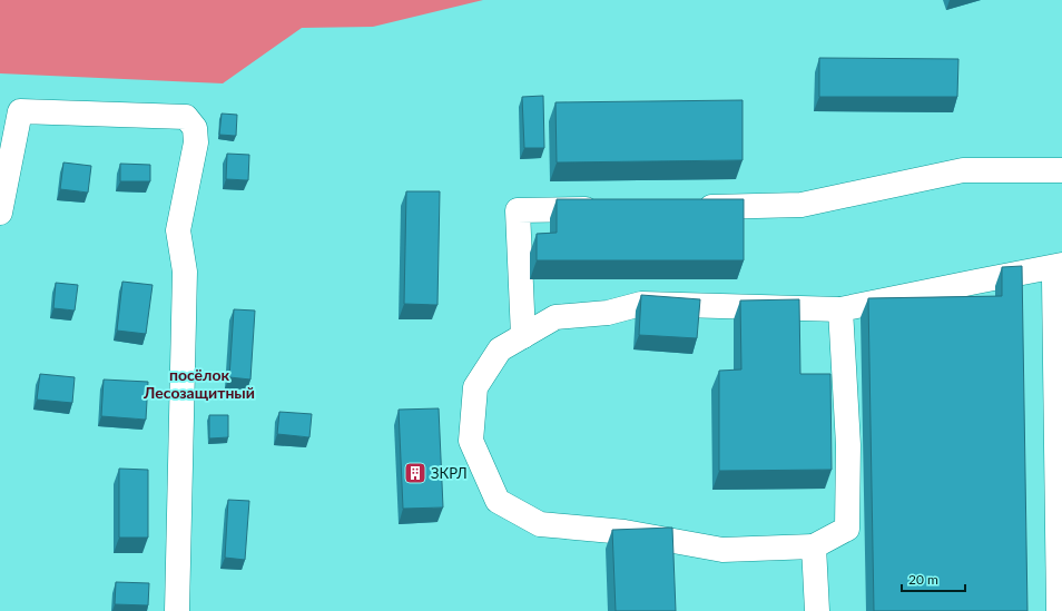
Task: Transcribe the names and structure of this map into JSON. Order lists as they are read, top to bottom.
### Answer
{
  "districts": ["посёлок Лесозащитный"],
  "places": {
    "building": ["ЗКРЛ"]
  },
  "scale_bar": "20 m"
}
